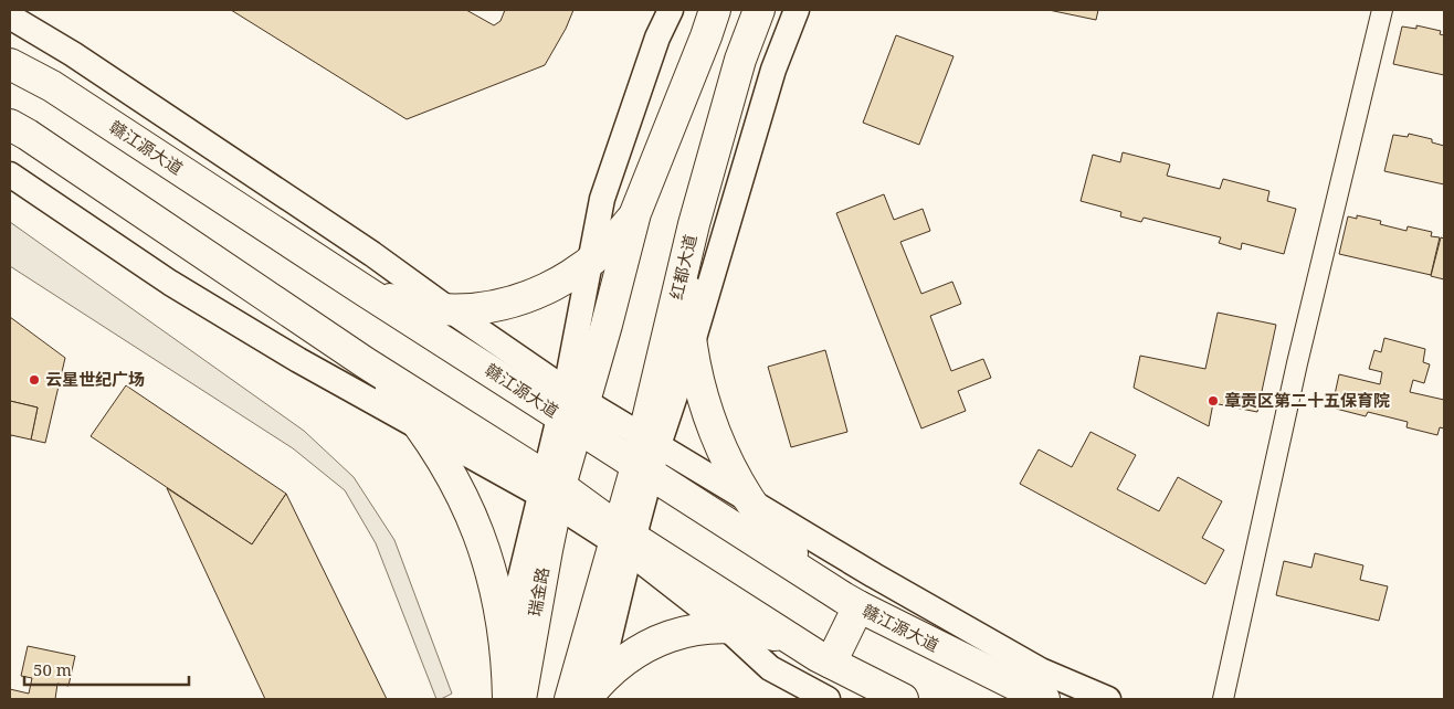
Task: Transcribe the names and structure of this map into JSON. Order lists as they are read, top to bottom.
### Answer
{
  "streets": {
    "main road": ["赣江源大道", "红都大道", "瑞金路"]
  },
  "crossings": [
    ["赣江源大道", "红都大道"]
  ],
  "places": ["云星世纪广场", "章贡区第二十五保育院"],
  "scale_bar": "50 m"
}
